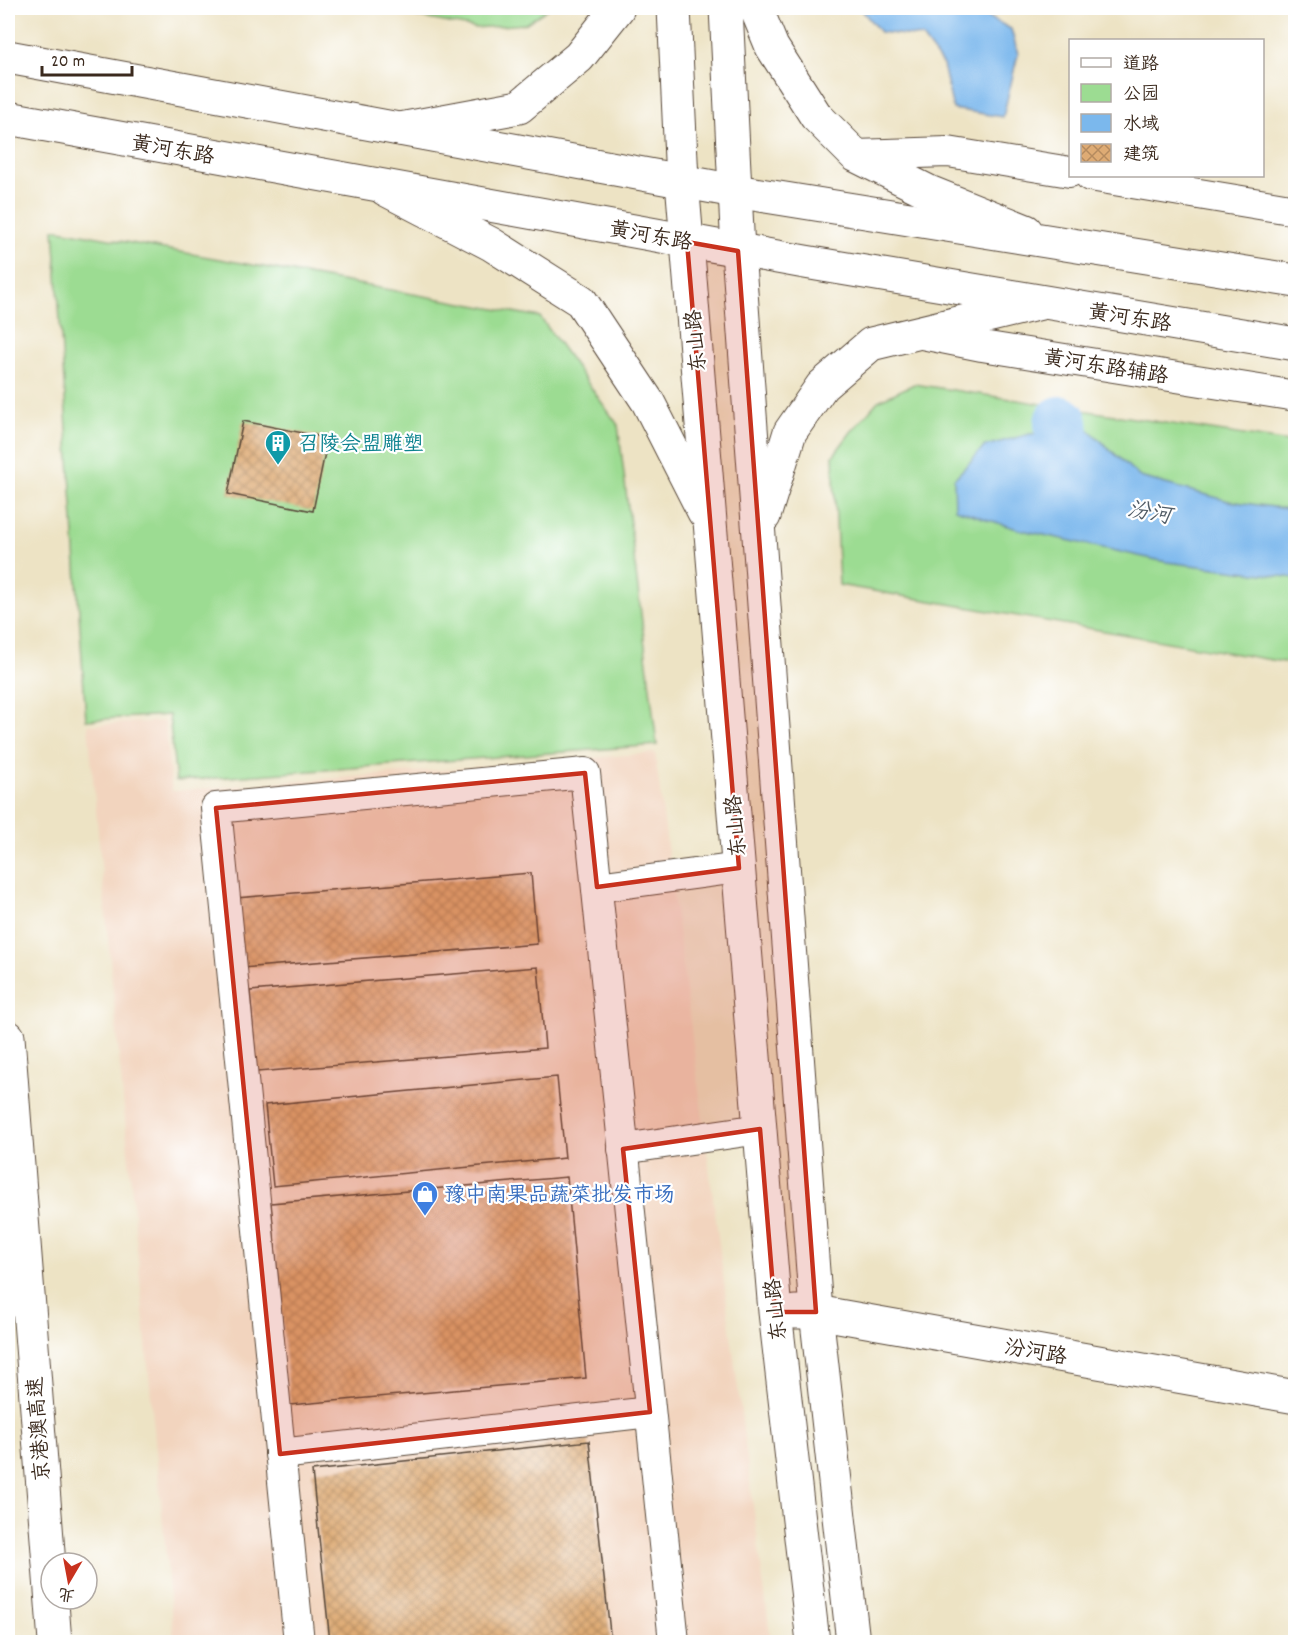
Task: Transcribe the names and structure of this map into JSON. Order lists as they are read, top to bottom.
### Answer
{
  "streets": {
    "main road": [
      "黄河东路",
      "东山路",
      "汾河路",
      "京港澳高速"
    ],
    "street": ["黄河东路辅路"]
  },
  "crossings": [
    ["黄河东路", "东山路"],
    ["东山路", "汾河路"]
  ],
  "water": ["汾河"],
  "places": {
    "building": ["召陵会盟雕塑"],
    "shop": ["豫中南果品蔬菜批发市场"]
  },
  "legend": [
    "道路",
    "公园",
    "水域",
    "建筑"
  ],
  "scale_bar": "20 m",
  "north": "bottom"
}
